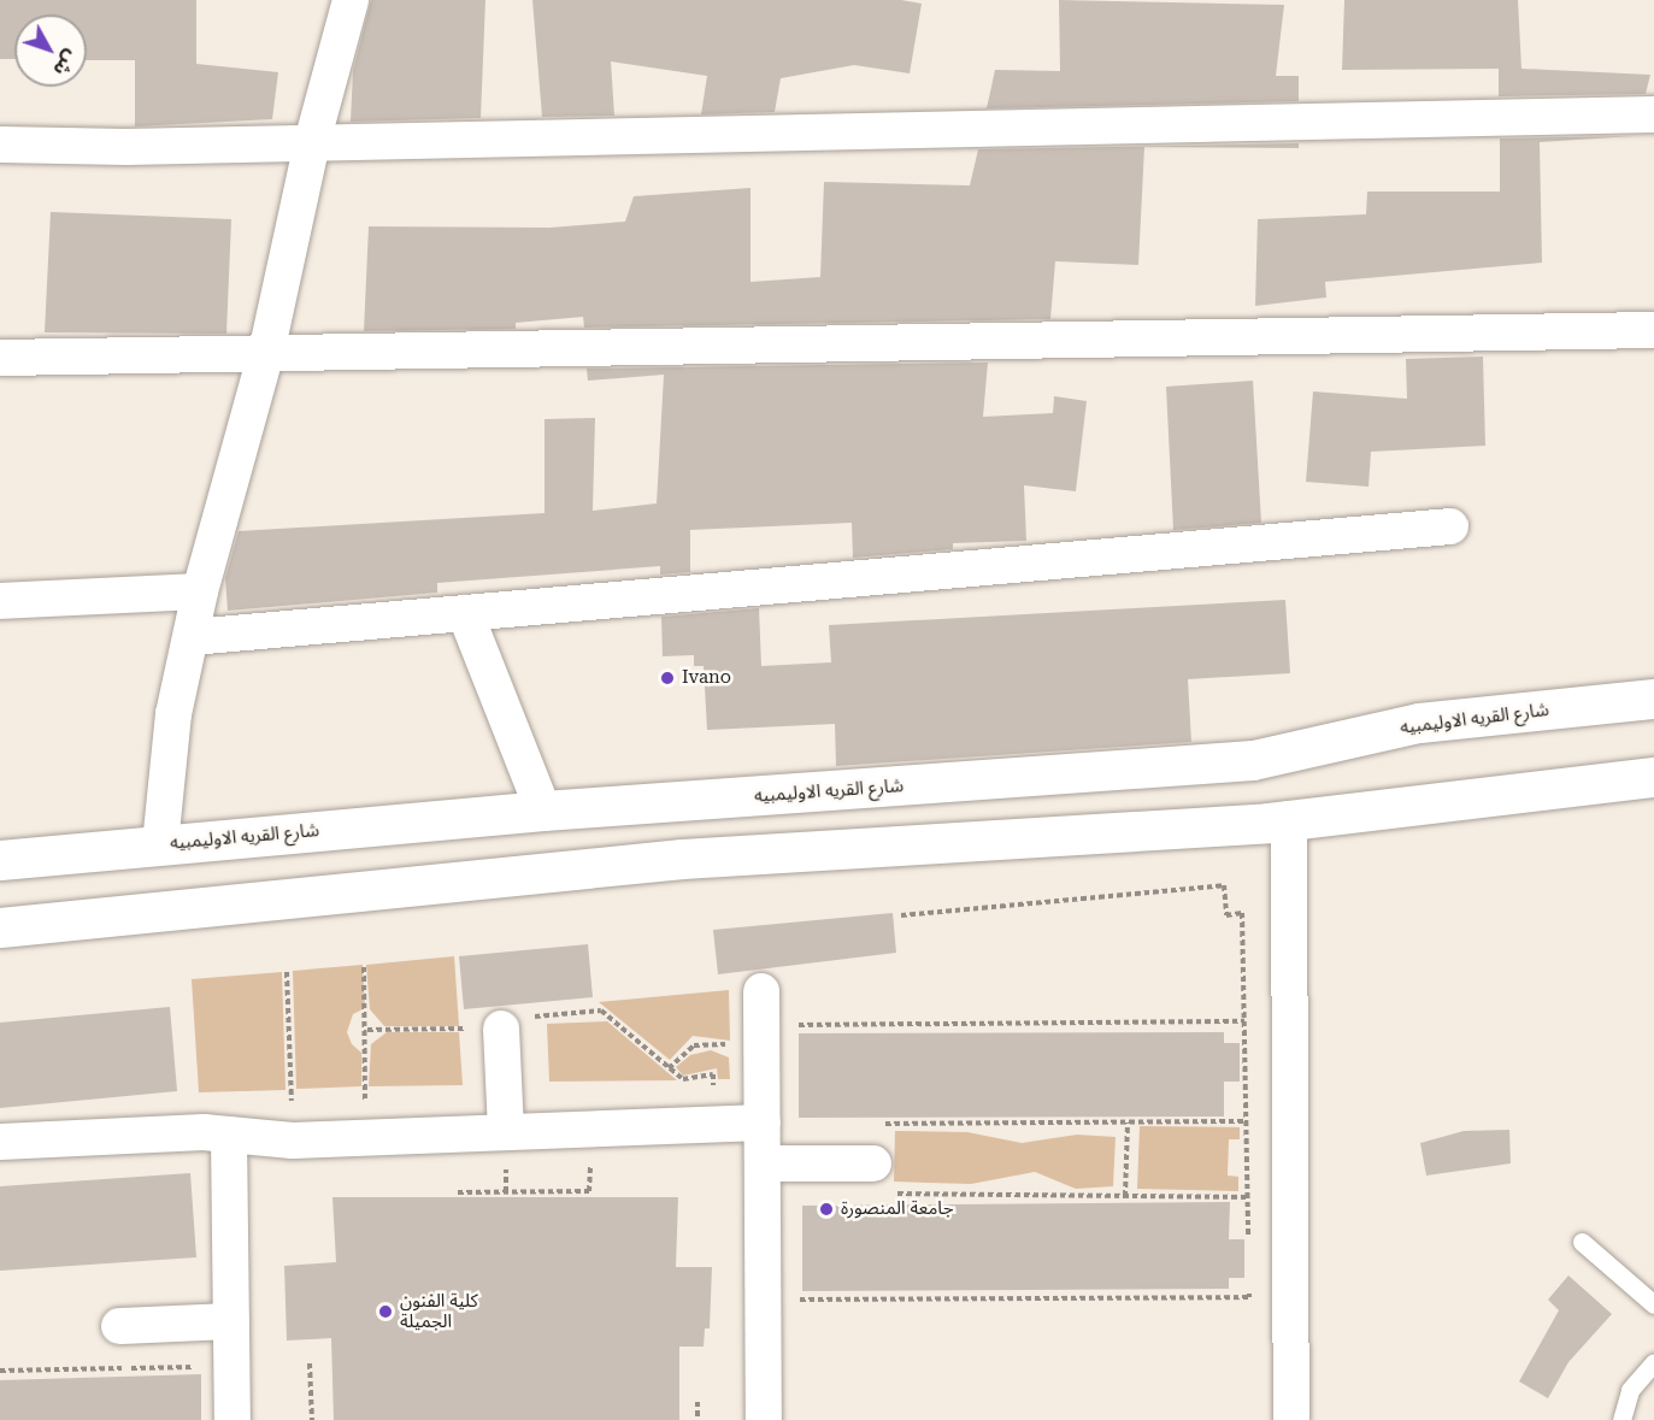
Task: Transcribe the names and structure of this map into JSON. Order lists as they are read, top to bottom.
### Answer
{
  "streets": {
    "main road": ["شارع القريه الاوليمبيه"]
  },
  "places": ["Ivano", "جامعة المنصورة", "كلية الفنون الجميلة"],
  "north": "bottom right"
}
